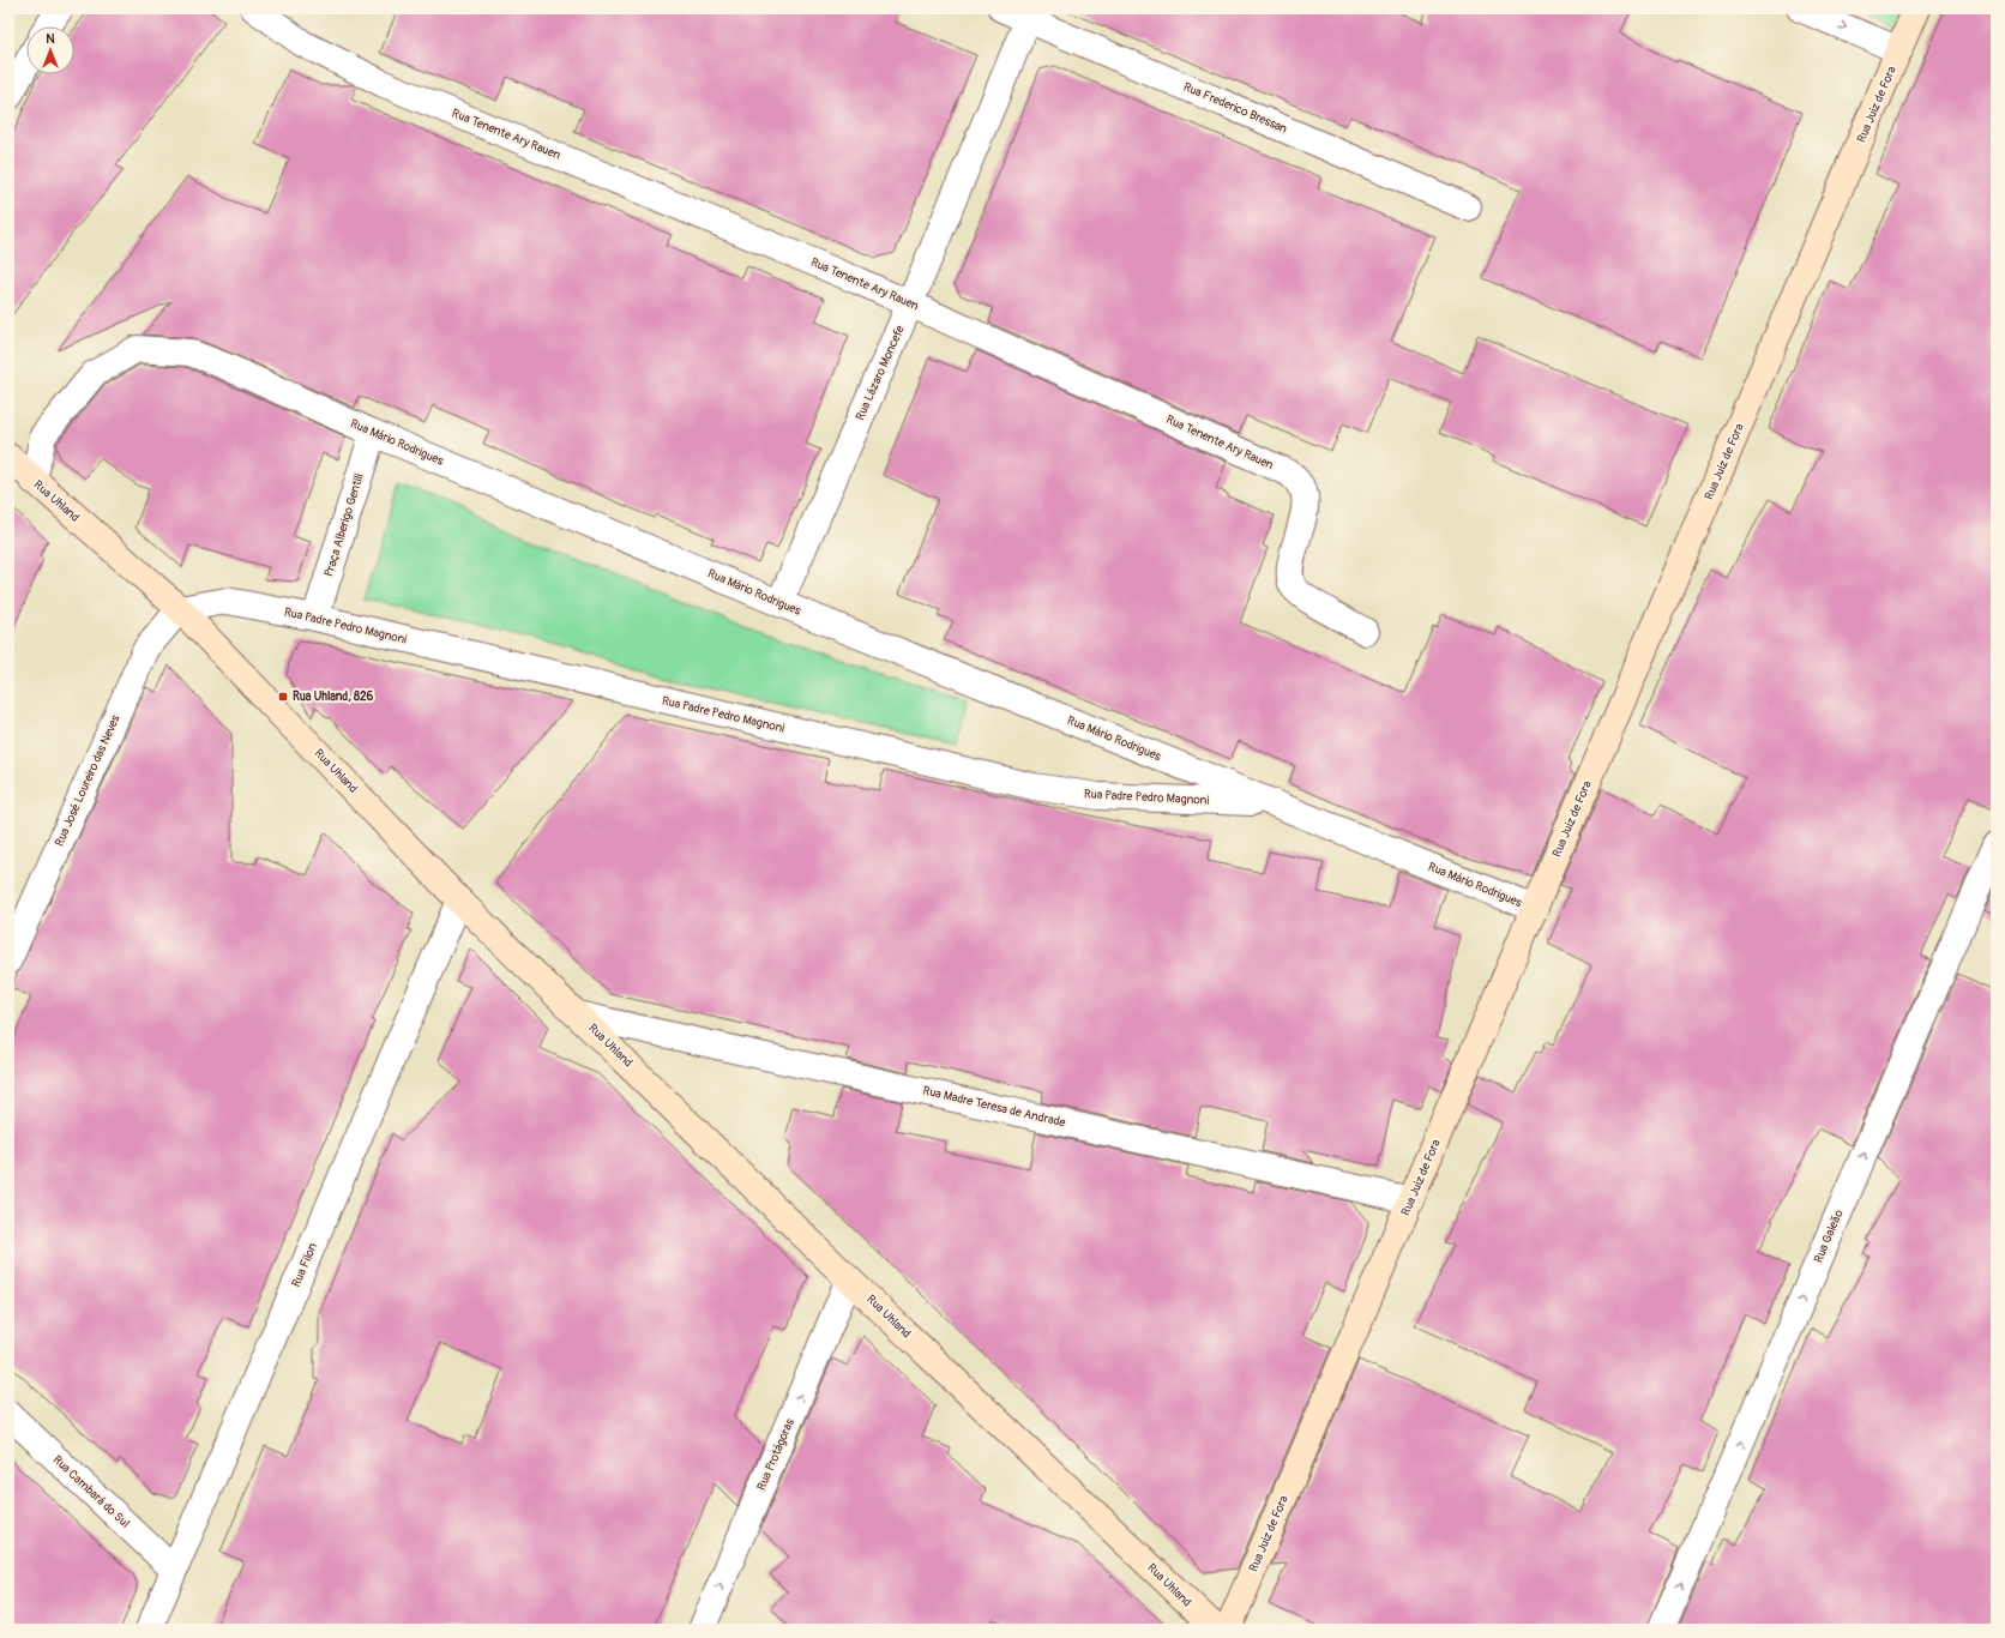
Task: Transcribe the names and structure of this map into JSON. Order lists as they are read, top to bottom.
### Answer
{
  "streets": {
    "street": [
      "Rua Juiz de Fora",
      "Rua Frederico Bressan",
      "Rua Tenente Ary Rauen",
      "Rua Lázaro Moncefe",
      "Rua Mário Rodrigues",
      "Rua Uhland",
      "Praça Alberigo Gentili",
      "Rua Padre Pedro Magnoni",
      "Rua José Loureiro das Neves",
      "Rua Madre Teresa de Andrade",
      "Rua Galeão",
      "Rua Filon",
      "Rua Protágoras",
      "Rua Cambará do Sul"
    ]
  },
  "crossings": [
    ["Rua Juiz de Fora", "Rua Mário Rodrigues"],
    ["Rua Juiz de Fora", "Rua Madre Teresa de Andrade"],
    ["Rua Frederico Bressan", "Rua Lázaro Moncefe"],
    ["Rua Tenente Ary Rauen", "Rua Lázaro Moncefe"],
    ["Rua Lázaro Moncefe", "Rua Mário Rodrigues"],
    ["Rua Mário Rodrigues", "Rua Uhland"],
    ["Rua Mário Rodrigues", "Praça Alberigo Gentili"],
    ["Rua Mário Rodrigues", "Rua Padre Pedro Magnoni"],
    ["Rua Uhland", "Rua Padre Pedro Magnoni"],
    ["Rua Uhland", "Rua José Loureiro das Neves"],
    ["Rua Uhland", "Rua Madre Teresa de Andrade"],
    ["Rua Uhland", "Rua Filon"],
    ["Rua Uhland", "Rua Protágoras"],
    ["Praça Alberigo Gentili", "Rua Padre Pedro Magnoni"],
    ["Rua Padre Pedro Magnoni", "Rua José Loureiro das Neves"],
    ["Rua Filon", "Rua Cambará do Sul"]
  ],
  "one_way": ["Rua Galeão", "Rua Protágoras"],
  "places": {
    "transit": ["Rua Uhland, 826"]
  },
  "north": "top"
}
